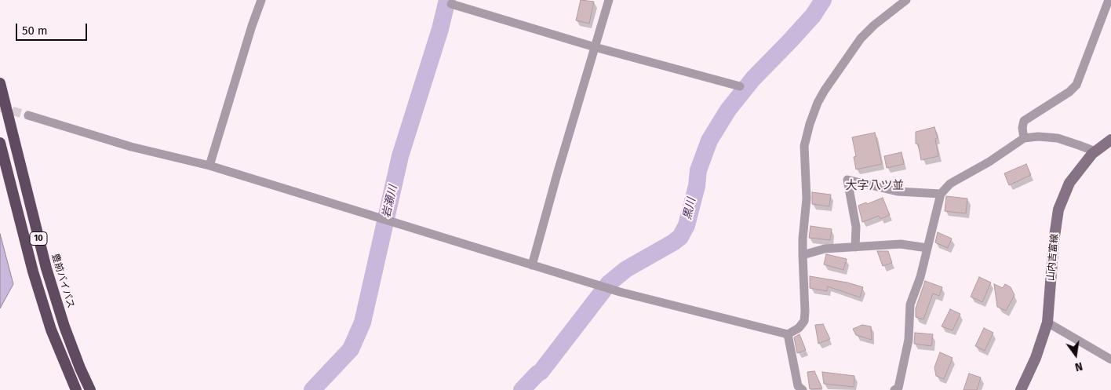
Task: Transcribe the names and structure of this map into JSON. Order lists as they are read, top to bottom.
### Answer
{
  "streets": {
    "highway": ["10", "豊前バイパス"],
    "main road": ["山内吉富線"]
  },
  "districts": ["大字八ツ並"],
  "water": ["岩瀬川", "黒川"],
  "scale_bar": "50 m",
  "north": "bottom"
}
